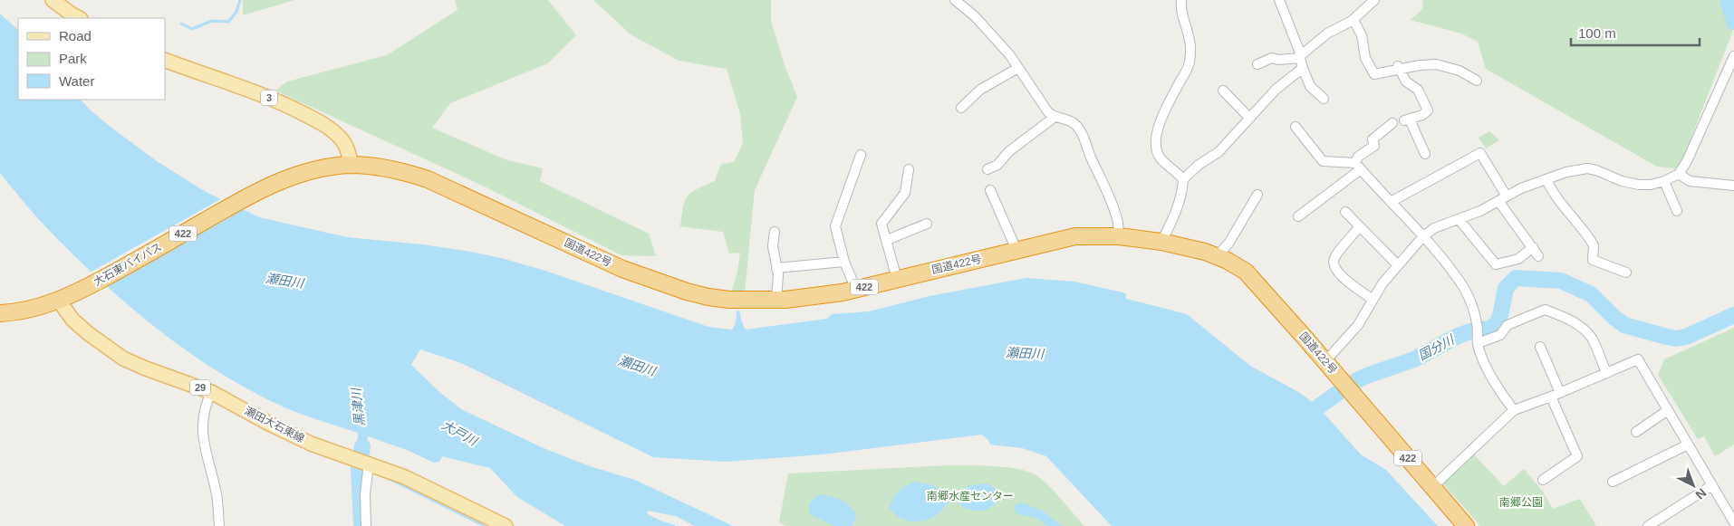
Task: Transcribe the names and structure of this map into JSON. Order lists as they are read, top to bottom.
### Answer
{
  "streets": {
    "highway": ["422", "国道422号", "大石東バイパス"],
    "main road": ["3", "29", "瀬田大石東線"]
  },
  "crossings": [
    ["3", "国道422号"],
    ["3", "大石東バイパス"],
    ["国道422号", "大石東バイパス"],
    ["大石東バイパス", "瀬田大石東線"]
  ],
  "water": [
    "瀬田川",
    "国分川",
    "黒津川",
    "大戸川"
  ],
  "parks": ["南郷水産センター", "南郷公園"],
  "legend": ["Road", "Park", "Water"],
  "scale_bar": "100 m",
  "north": "bottom right"
}
